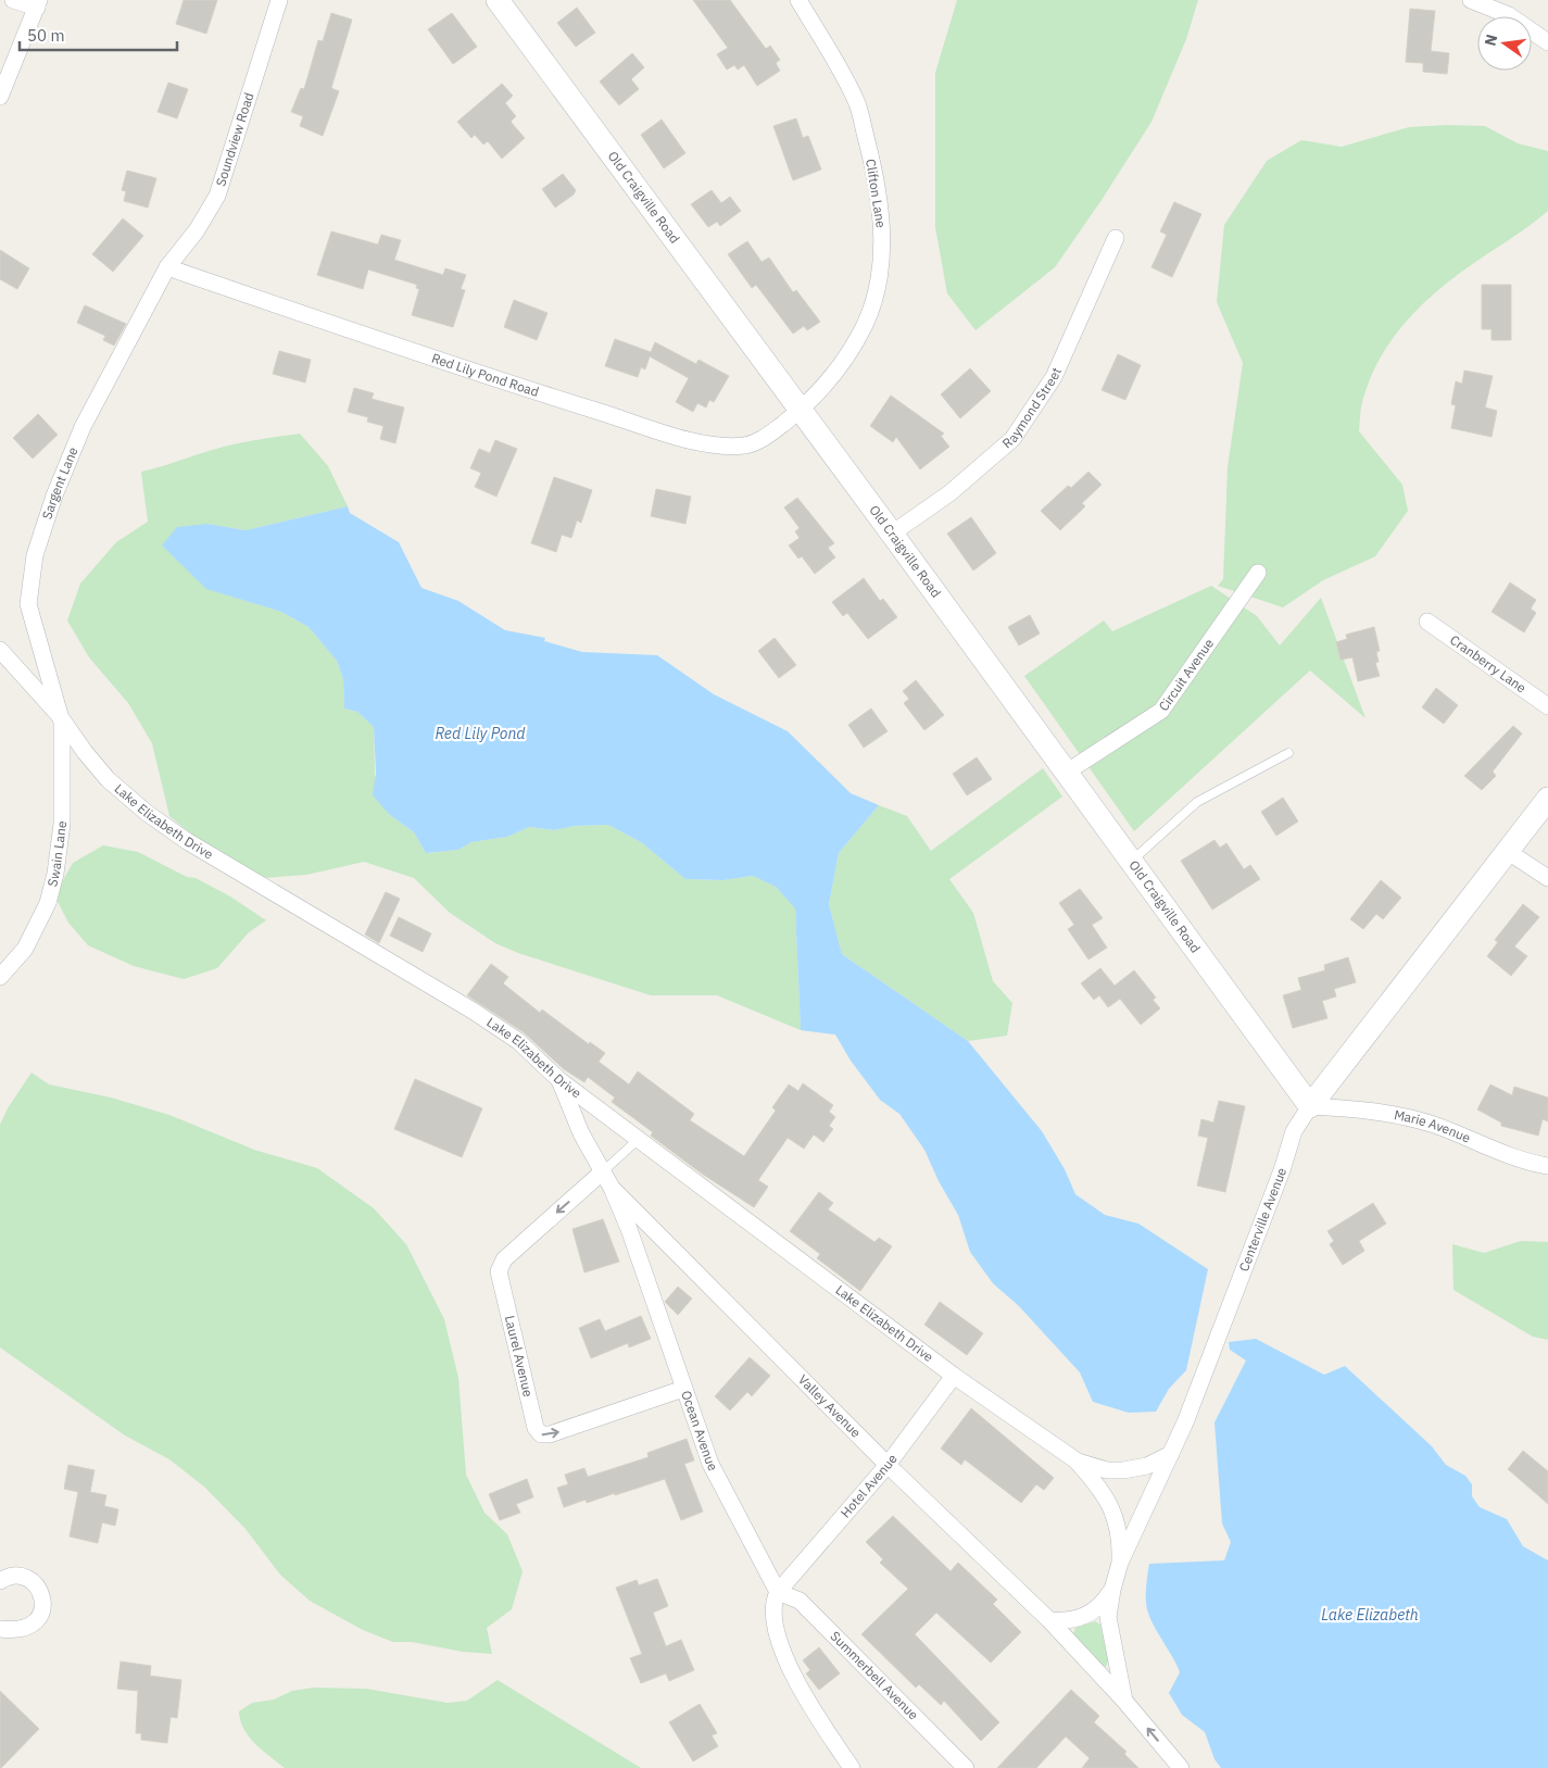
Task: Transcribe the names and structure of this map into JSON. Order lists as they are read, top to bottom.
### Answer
{
  "streets": {
    "street": [
      "Soundview Road",
      "Clifton Lane",
      "Old Craigville Road",
      "Red Lily Pond Road",
      "Raymond Street",
      "Sargent Lane",
      "Cranberry Lane",
      "Circuit Avenue",
      "Lake Elizabeth Drive",
      "Swain Lane",
      "Marie Avenue",
      "Centerville Avenue",
      "Laurel Avenue",
      "Valley Avenue",
      "Ocean Avenue",
      "Hotel Avenue",
      "Summerbell Avenue"
    ]
  },
  "crossings": [
    ["Soundview Road", "Red Lily Pond Road"],
    ["Soundview Road", "Sargent Lane"],
    ["Clifton Lane", "Old Craigville Road"],
    ["Clifton Lane", "Red Lily Pond Road"],
    ["Old Craigville Road", "Red Lily Pond Road"],
    ["Old Craigville Road", "Raymond Street"],
    ["Old Craigville Road", "Circuit Avenue"],
    ["Old Craigville Road", "Marie Avenue"],
    ["Old Craigville Road", "Centerville Avenue"],
    ["Red Lily Pond Road", "Sargent Lane"],
    ["Sargent Lane", "Lake Elizabeth Drive"],
    ["Sargent Lane", "Swain Lane"],
    ["Lake Elizabeth Drive", "Swain Lane"],
    ["Lake Elizabeth Drive", "Centerville Avenue"],
    ["Lake Elizabeth Drive", "Ocean Avenue"],
    ["Lake Elizabeth Drive", "Hotel Avenue"],
    ["Marie Avenue", "Centerville Avenue"],
    ["Centerville Avenue", "Valley Avenue"],
    ["Laurel Avenue", "Ocean Avenue"],
    ["Valley Avenue", "Ocean Avenue"],
    ["Valley Avenue", "Hotel Avenue"],
    ["Ocean Avenue", "Hotel Avenue"],
    ["Ocean Avenue", "Summerbell Avenue"],
    ["Hotel Avenue", "Summerbell Avenue"]
  ],
  "water": ["Red Lily Pond", "Lake Elizabeth"],
  "scale_bar": "50 m",
  "north": "left"
}
